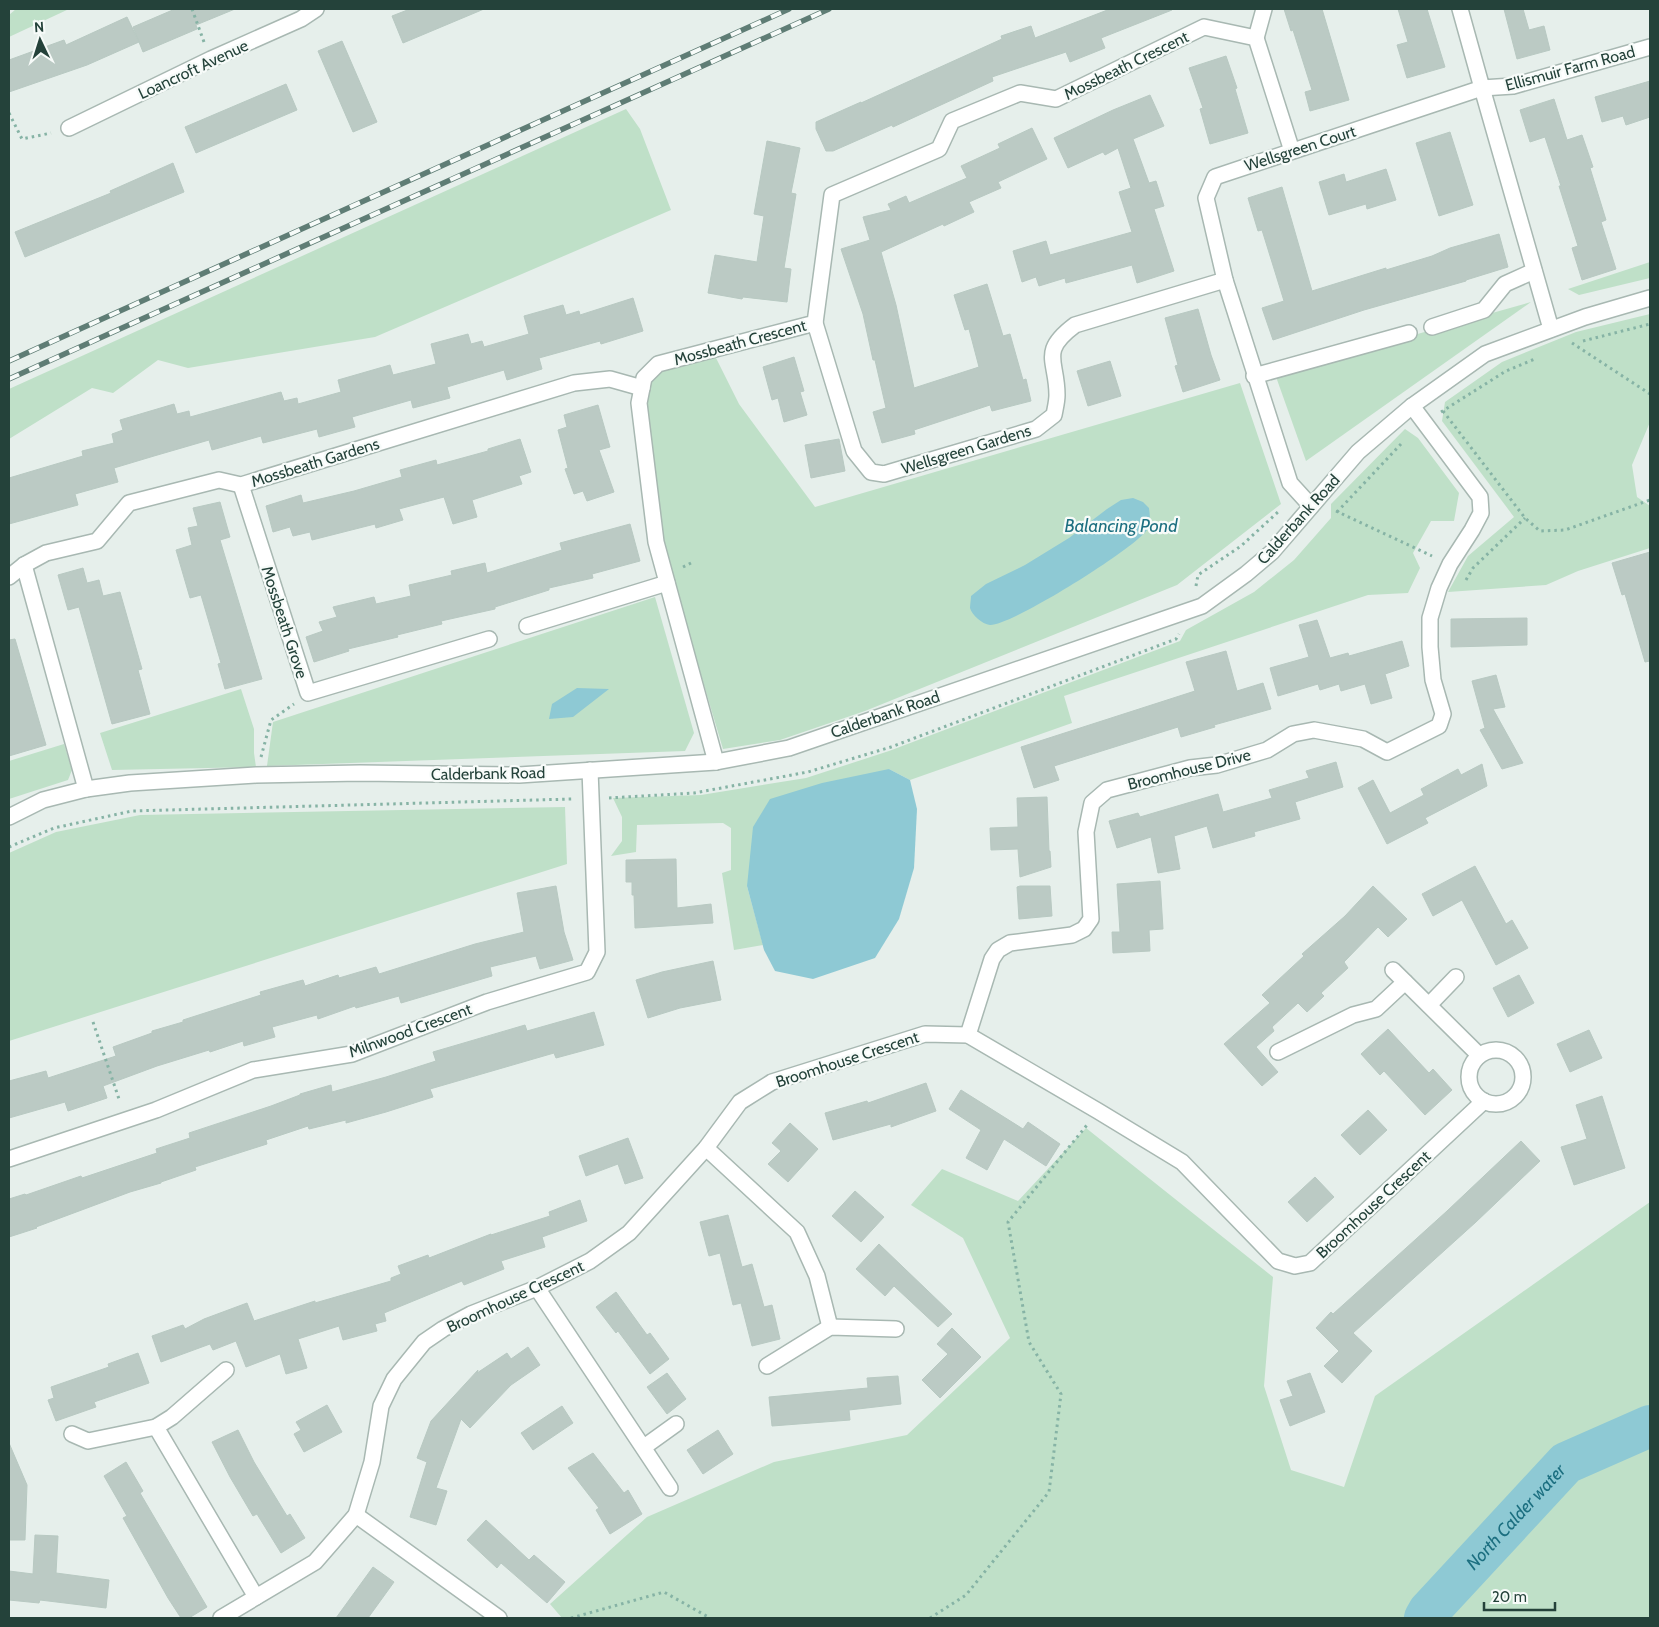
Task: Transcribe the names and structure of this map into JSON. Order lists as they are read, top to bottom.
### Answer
{
  "streets": {
    "street": [
      "Mossbeath Crescent",
      "Ellismuir Farm Road",
      "Loancroft Avenue",
      "Wellsgreen Court",
      "Wellsgreen Gardens",
      "Mossbeath Gardens",
      "Calderbank Road",
      "Mossbeath Grove",
      "Broomhouse Drive",
      "Milnwood Crescent",
      "Broomhouse Crescent"
    ]
  },
  "crossings": [
    ["Mossbeath Crescent", "Wellsgreen Gardens"],
    ["Mossbeath Crescent", "Mossbeath Gardens"],
    ["Mossbeath Crescent", "Calderbank Road"],
    ["Ellismuir Farm Road", "Wellsgreen Court"],
    ["Wellsgreen Court", "Wellsgreen Gardens"],
    ["Wellsgreen Court", "Calderbank Road"],
    ["Mossbeath Gardens", "Mossbeath Grove"],
    ["Calderbank Road", "Broomhouse Drive"],
    ["Calderbank Road", "Milnwood Crescent"],
    ["Broomhouse Drive", "Broomhouse Crescent"]
  ],
  "water": ["Balancing Pond", "North Calder water"],
  "scale_bar": "20 m",
  "north": "top"
}
